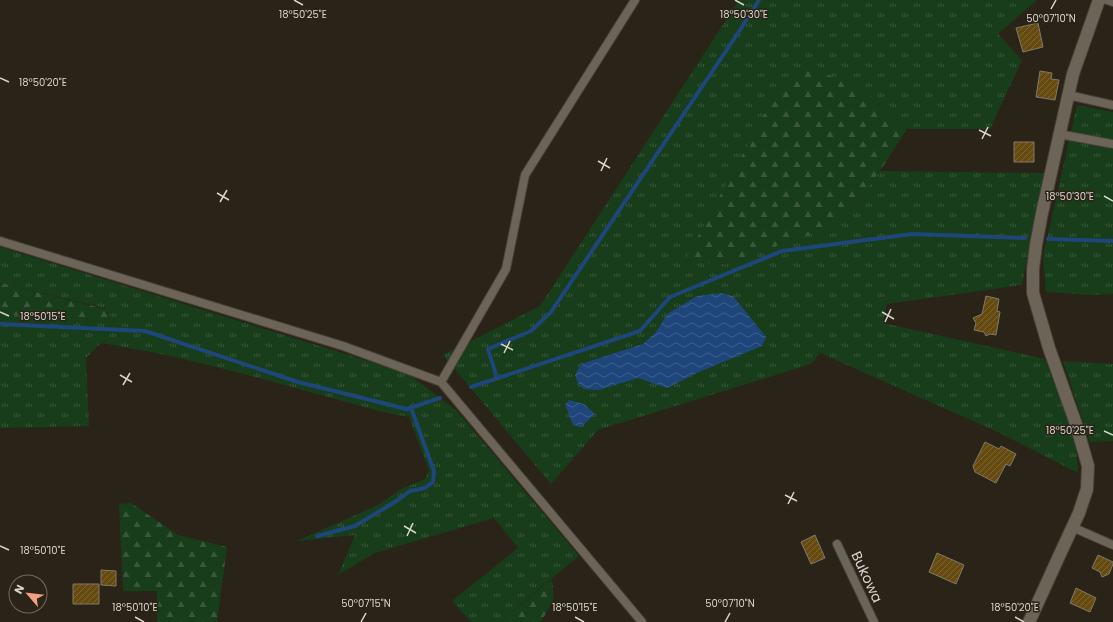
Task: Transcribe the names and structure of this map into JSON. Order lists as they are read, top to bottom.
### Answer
{
  "streets": {
    "lane": ["Bukowa"]
  },
  "north": "top left",
  "coordinates": [
    "18°50'25\"E",
    "18°50'30\"E",
    "50°07'10\"N",
    "18°50'20\"E",
    "18°50'15\"E",
    "18°50'10\"E",
    "50°07'15\"N"
  ]
}
